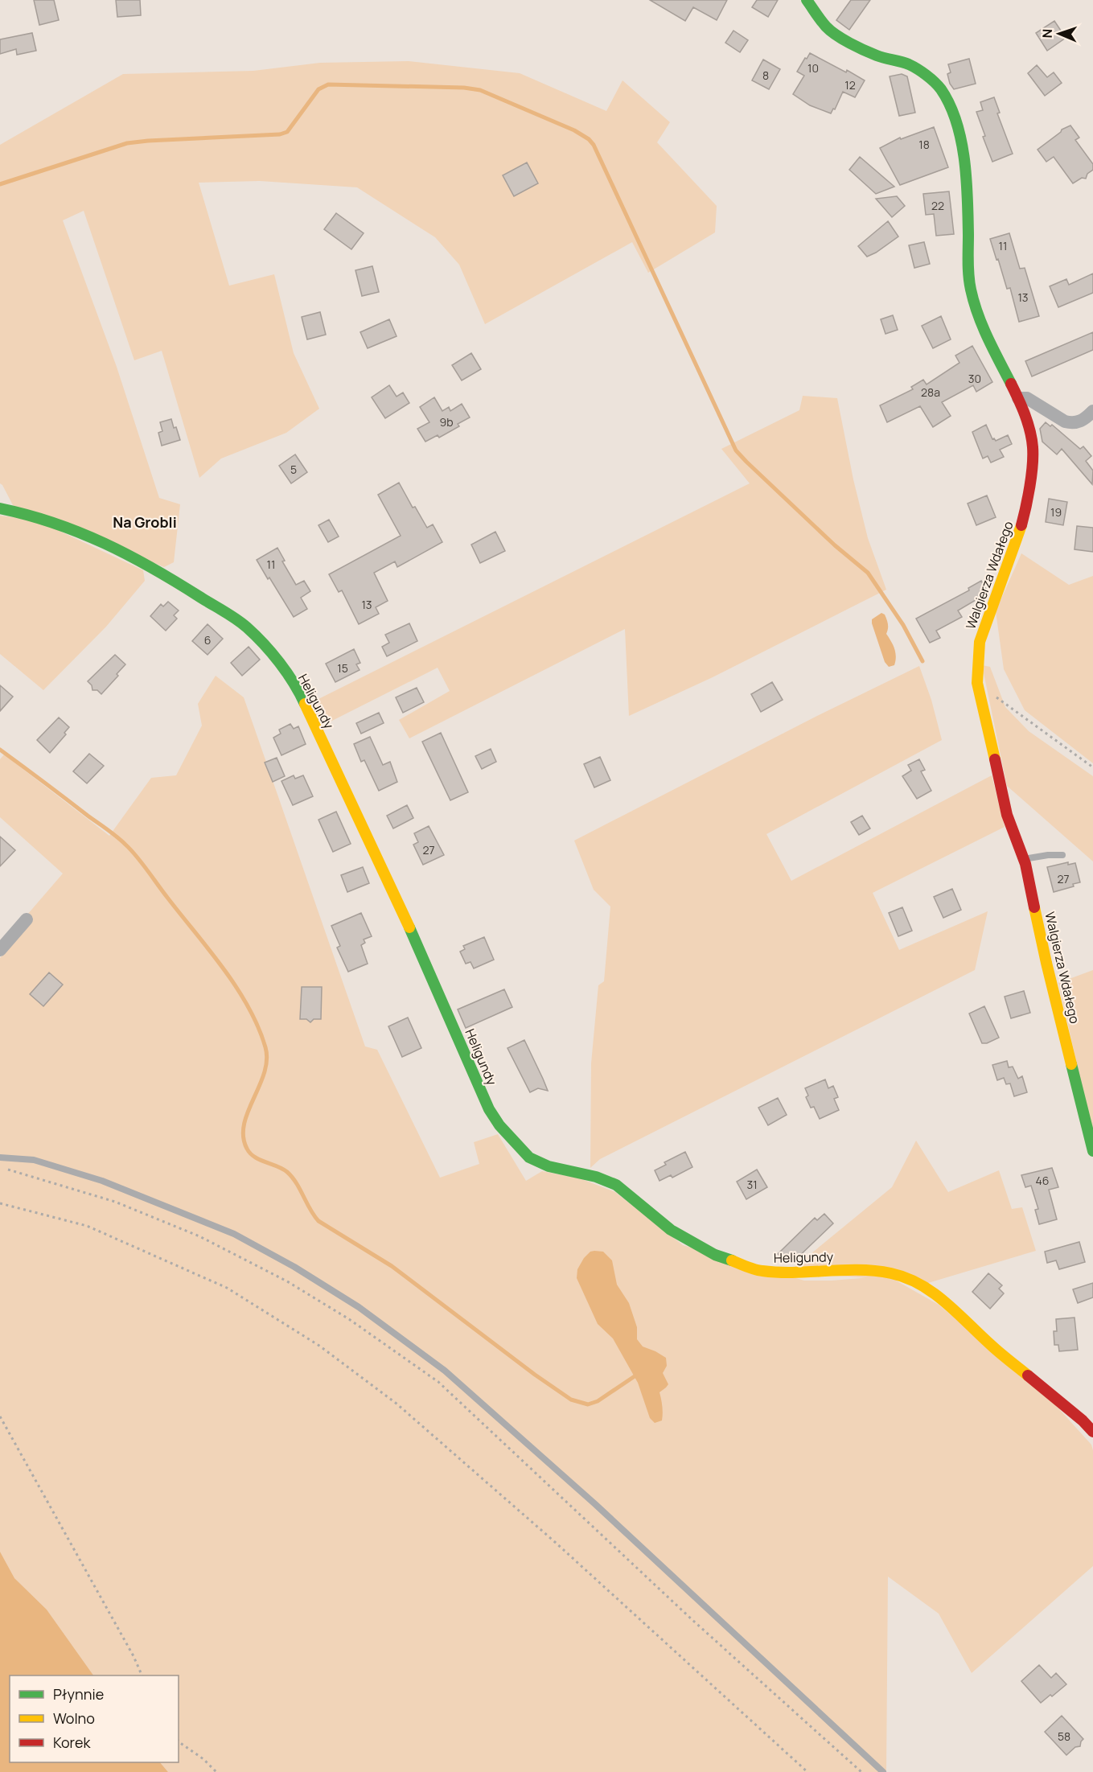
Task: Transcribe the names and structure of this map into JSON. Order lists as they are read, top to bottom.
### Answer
{
  "streets": {
    "street": ["Walgierza Wdałego", "Heligundy"]
  },
  "districts": ["Na Grobli"],
  "house_numbers": [
    "10",
    "8",
    "12",
    "18",
    "22",
    "11",
    "13",
    "30",
    "28a",
    "9b",
    "5",
    "19",
    "11",
    "13",
    "6",
    "15",
    "27",
    "27",
    "46",
    "31",
    "58"
  ],
  "legend": ["Płynnie", "Wolno", "Korek"],
  "north": "left"
}
